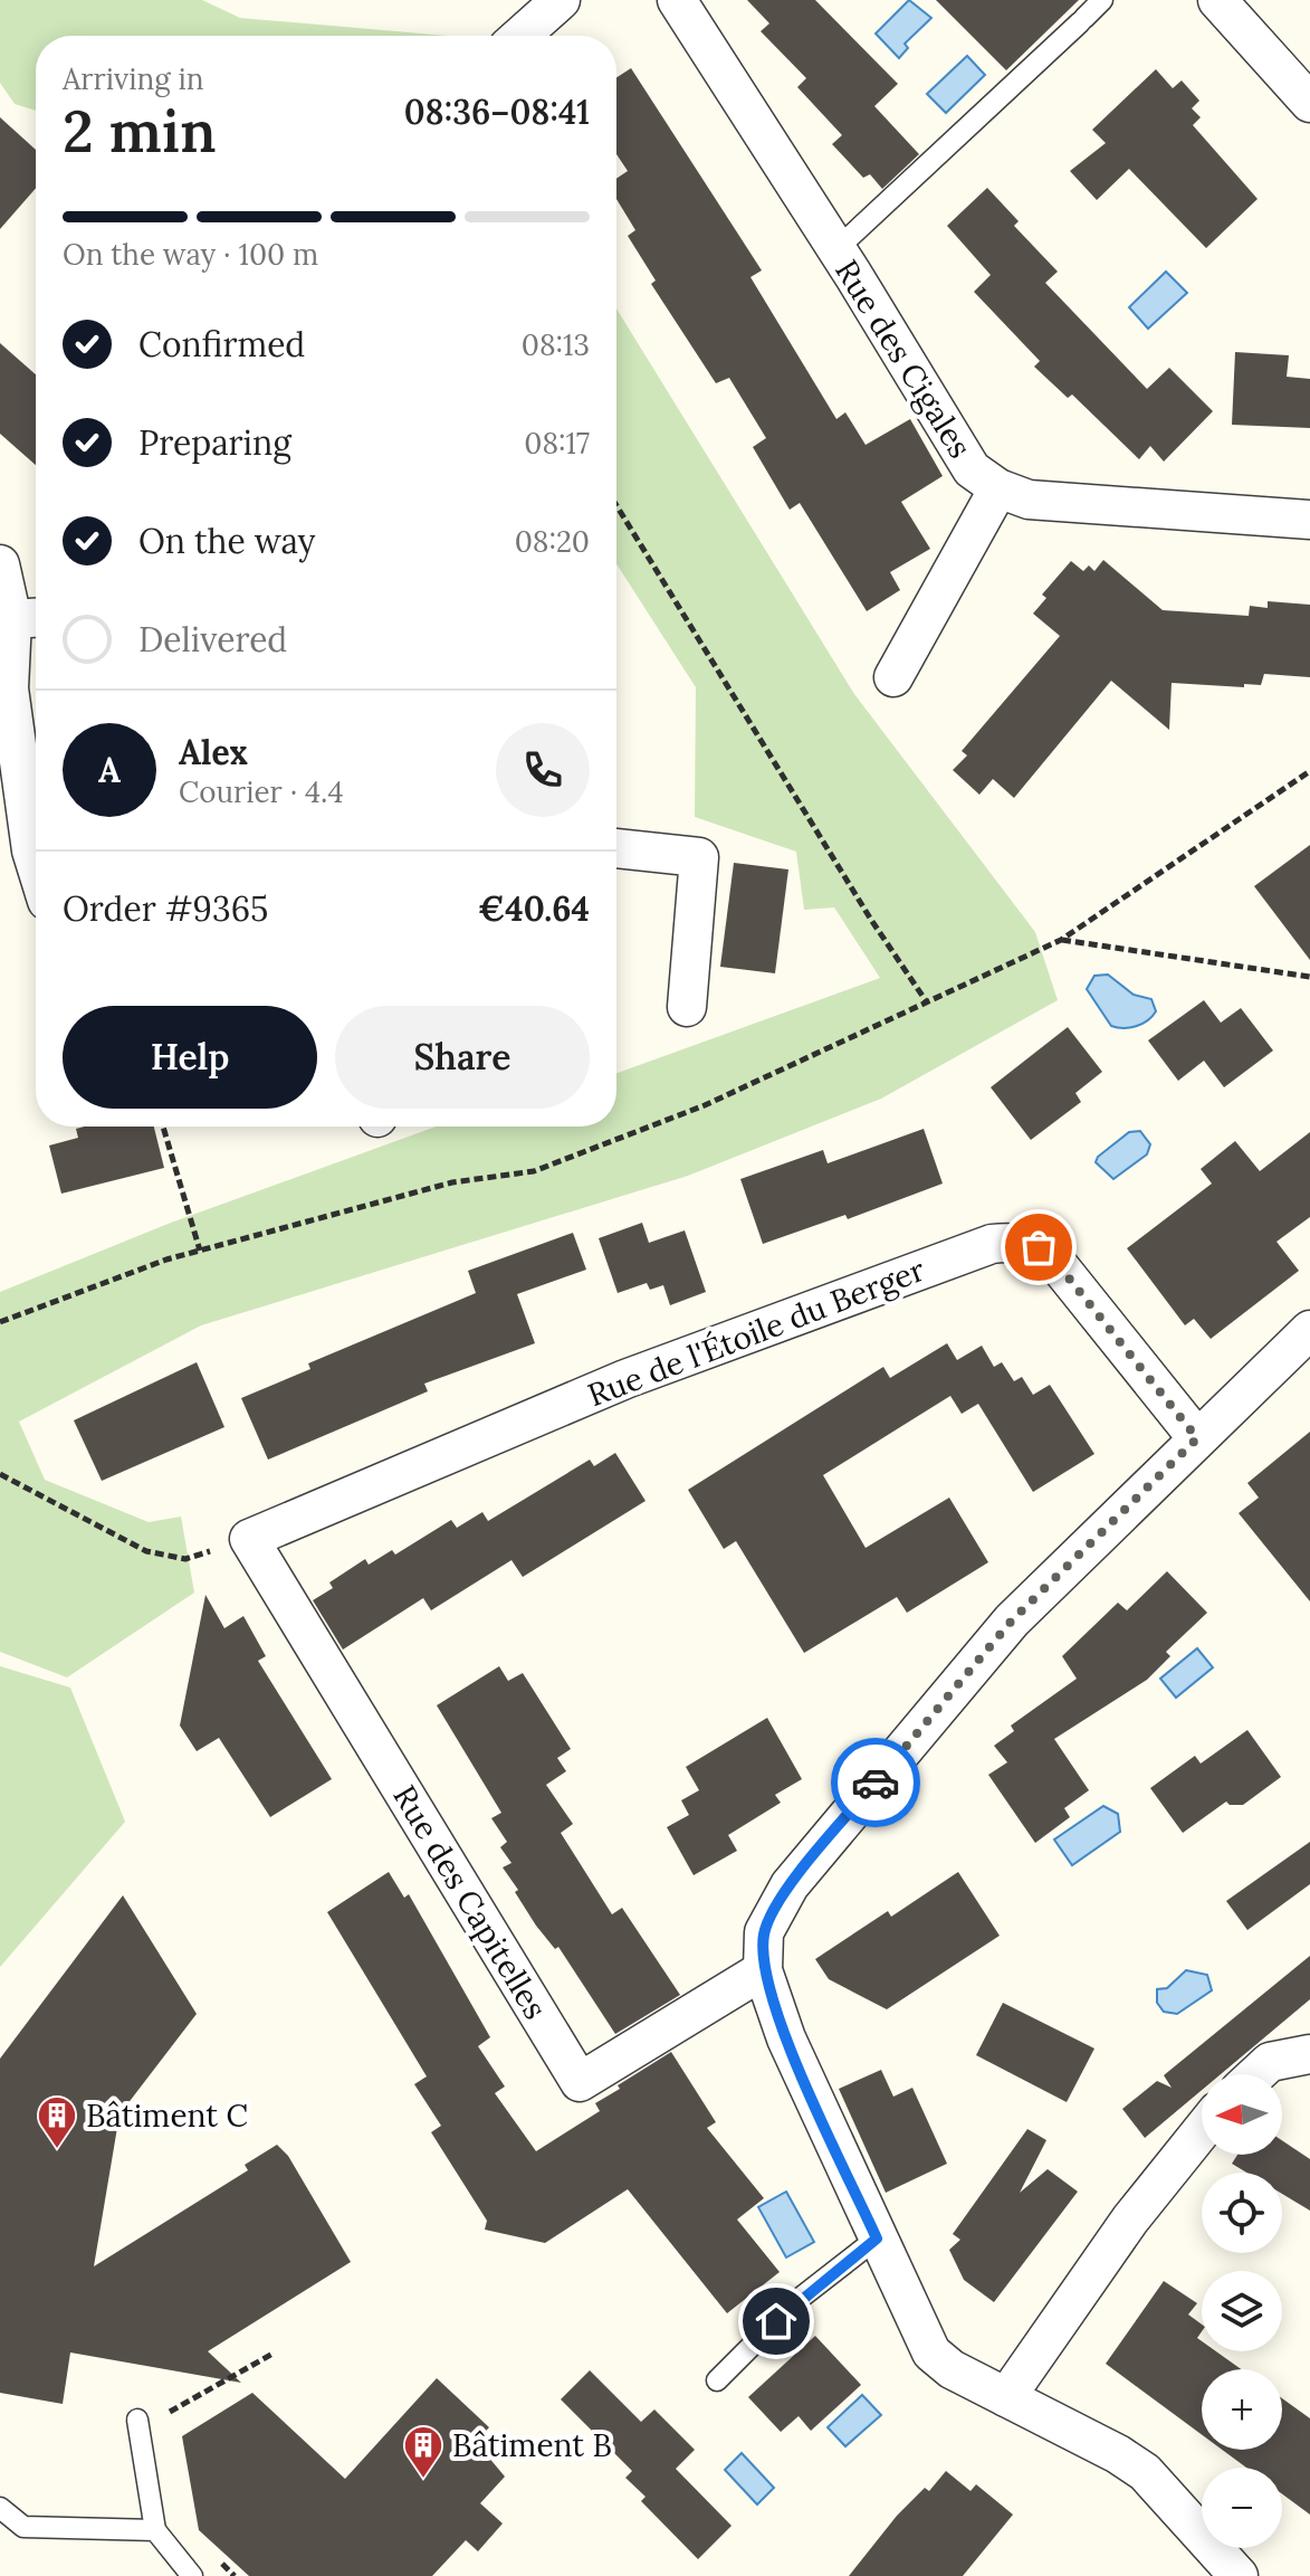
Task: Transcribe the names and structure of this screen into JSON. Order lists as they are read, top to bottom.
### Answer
{
  "streets": {
    "street": ["Rue des Cigales", "Rue de l'Étoile du Berger", "Rue des Capitelles"]
  },
  "crossings": [
    ["Rue de l'Étoile du Berger", "Rue des Capitelles"]
  ],
  "places": {
    "building": ["Bâtiment C", "Bâtiment B"]
  },
  "north": "left",
  "page": {
    "heading": ["2 min", "Arriving in", "08:36–08:41"],
    "panel": [
      "Alex",
      "Courier · 4.4",
      "Order #9365",
      "€40.64"
    ],
    "bar": "On the way · 100 m",
    "list": [
      ["Confirmed", "08:13"],
      ["Preparing", "08:17"],
      ["On the way", "08:20"],
      "Delivered"
    ],
    "round": "A",
    "buttons": ["Help", "Share"],
    "map_buttons": ["+", "−"]
  }
}
